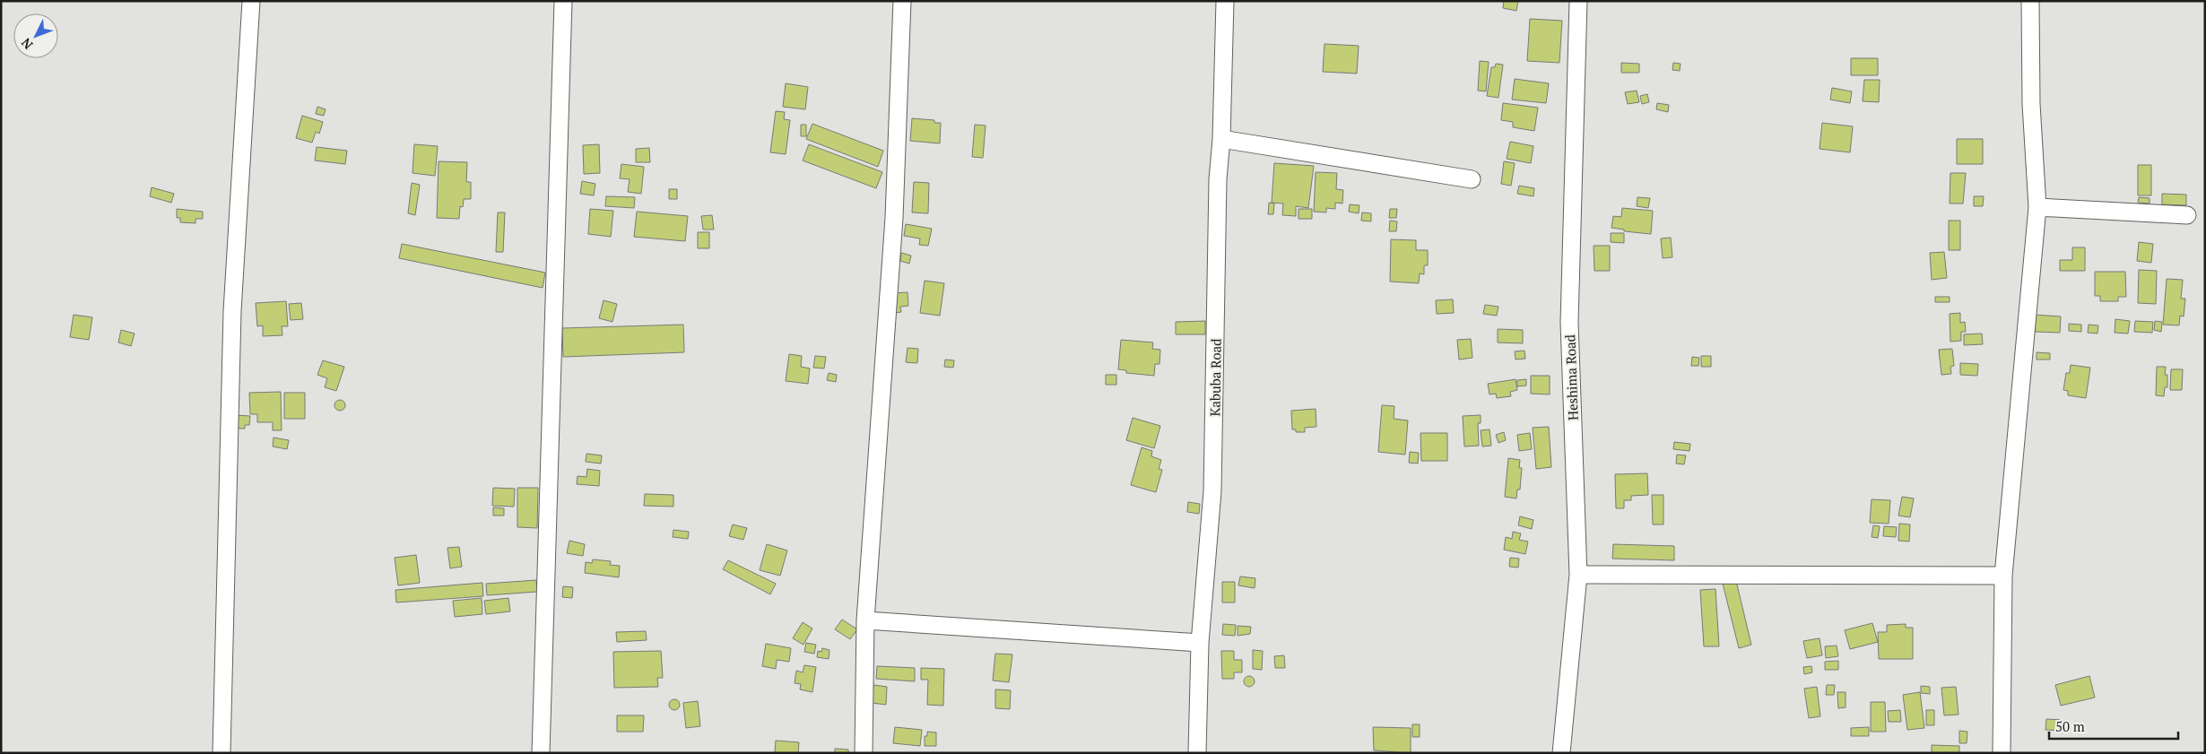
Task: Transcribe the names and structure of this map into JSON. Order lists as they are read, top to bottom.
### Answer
{
  "streets": {
    "street": ["Kabuba Road", "Heshima Road"]
  },
  "scale_bar": "50 m",
  "north": "bottom left"
}
